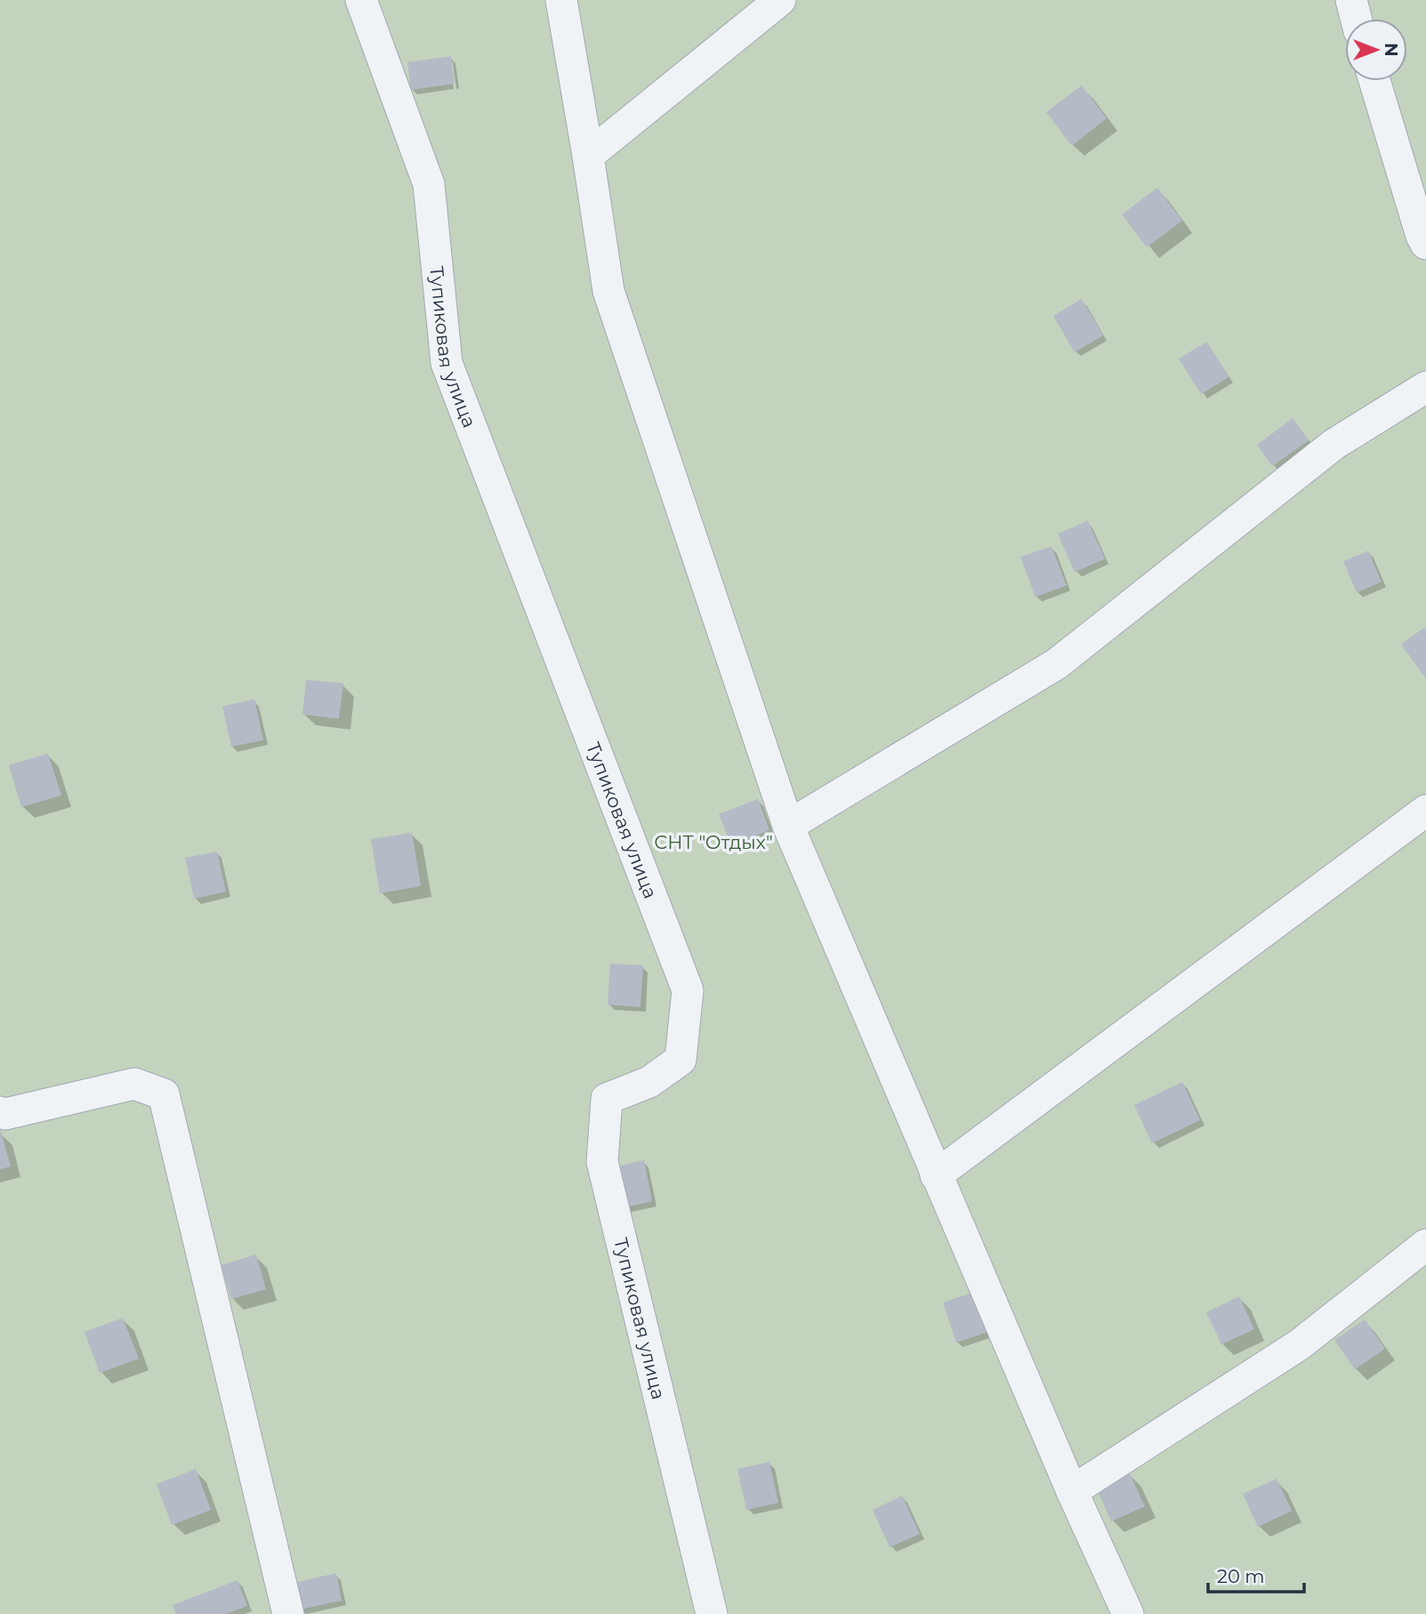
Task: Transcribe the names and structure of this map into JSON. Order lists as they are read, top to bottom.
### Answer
{
  "streets": {
    "lane": ["Тупиковая улица"]
  },
  "parks": ["СНТ \"Отдых\""],
  "scale_bar": "20 m",
  "north": "right"
}
